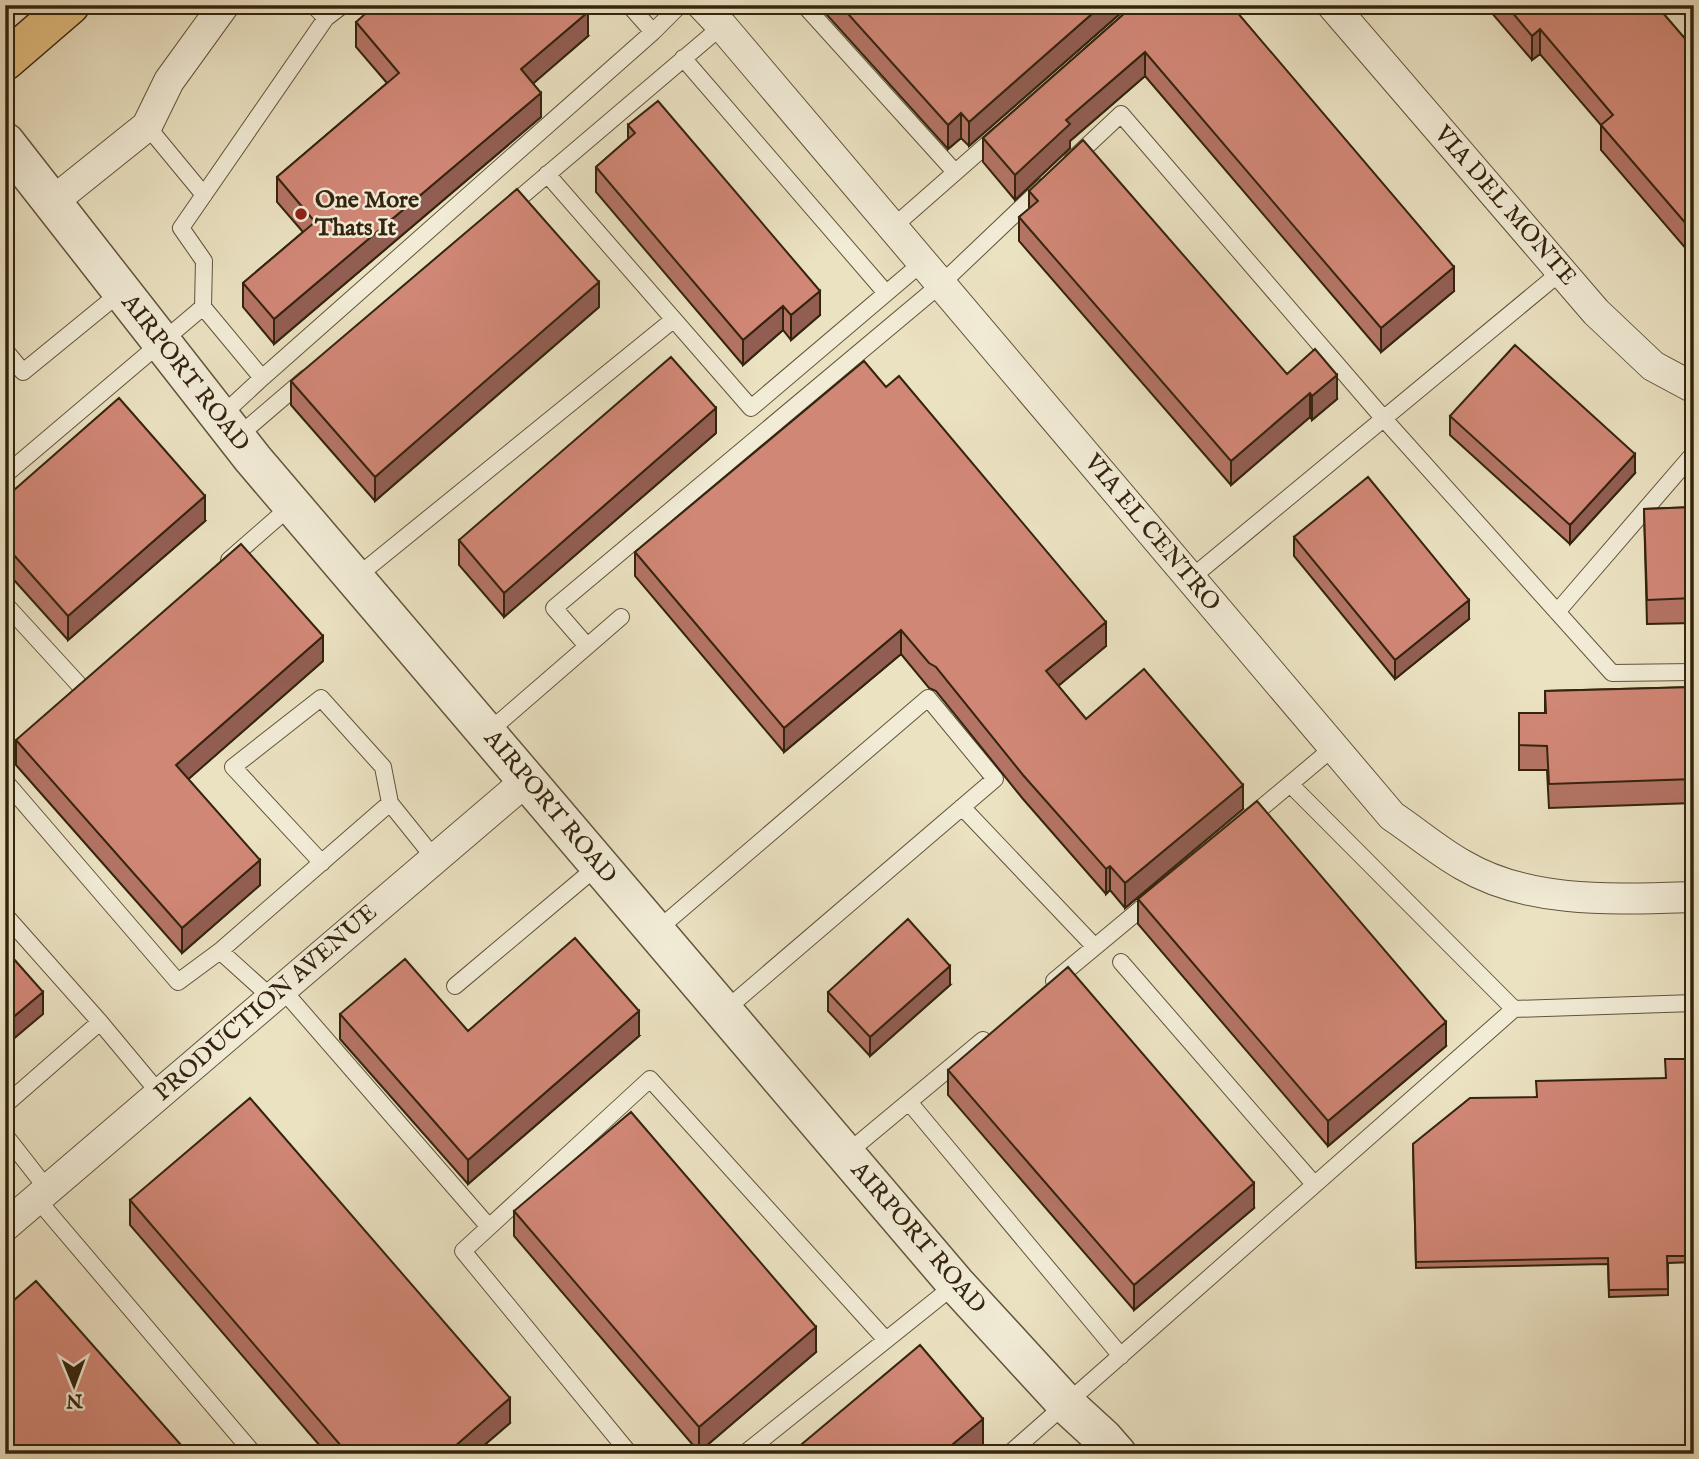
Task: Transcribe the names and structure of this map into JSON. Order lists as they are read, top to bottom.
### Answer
{
  "streets": {
    "street": [
      "VIA DEL MONTE",
      "AIRPORT ROAD",
      "VIA EL CENTRO",
      "PRODUCTION AVENUE"
    ]
  },
  "crossings": [
    ["AIRPORT ROAD", "PRODUCTION AVENUE"]
  ],
  "places": ["One More Thats It"],
  "north": "bottom"
}
